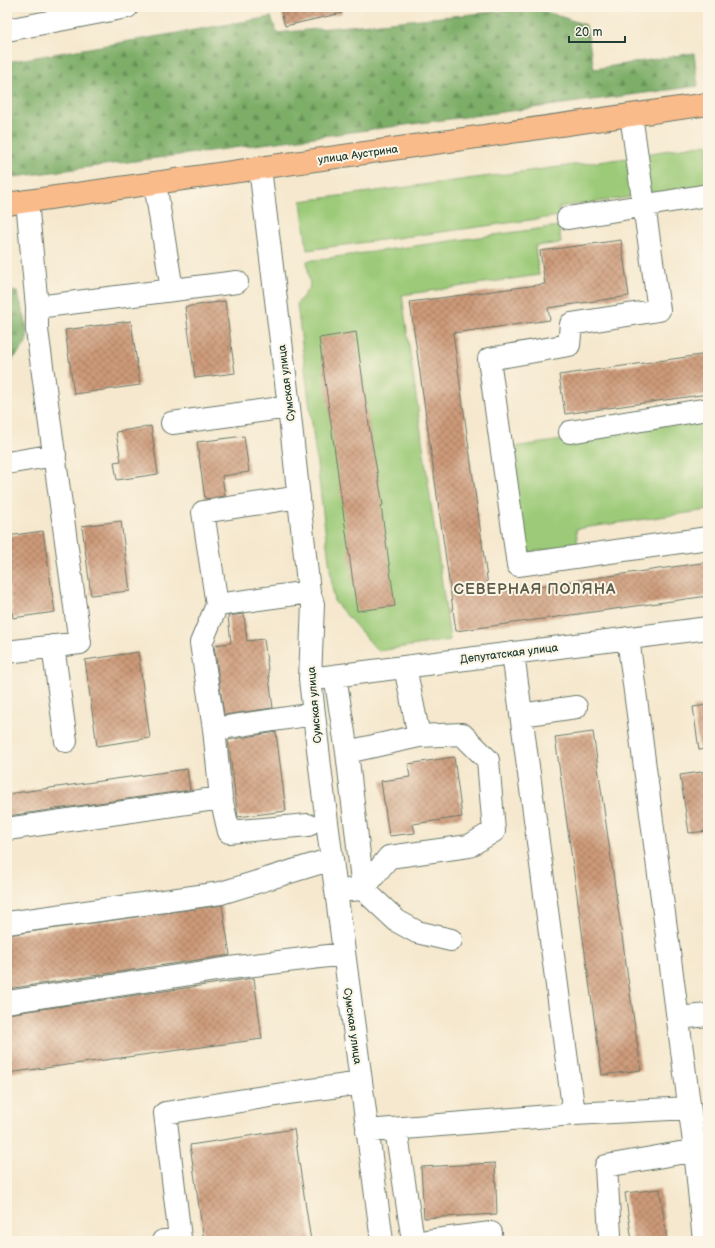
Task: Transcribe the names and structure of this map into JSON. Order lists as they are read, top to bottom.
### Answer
{
  "streets": {
    "main road": ["улица Аустрина"],
    "street": ["Сумская улица", "Депутатская улица"]
  },
  "crossings": [
    ["улица Аустрина", "Сумская улица"],
    ["Сумская улица", "Депутатская улица"]
  ],
  "districts": ["СЕВЕРНАЯ ПОЛЯНА"],
  "scale_bar": "20 m"
}
